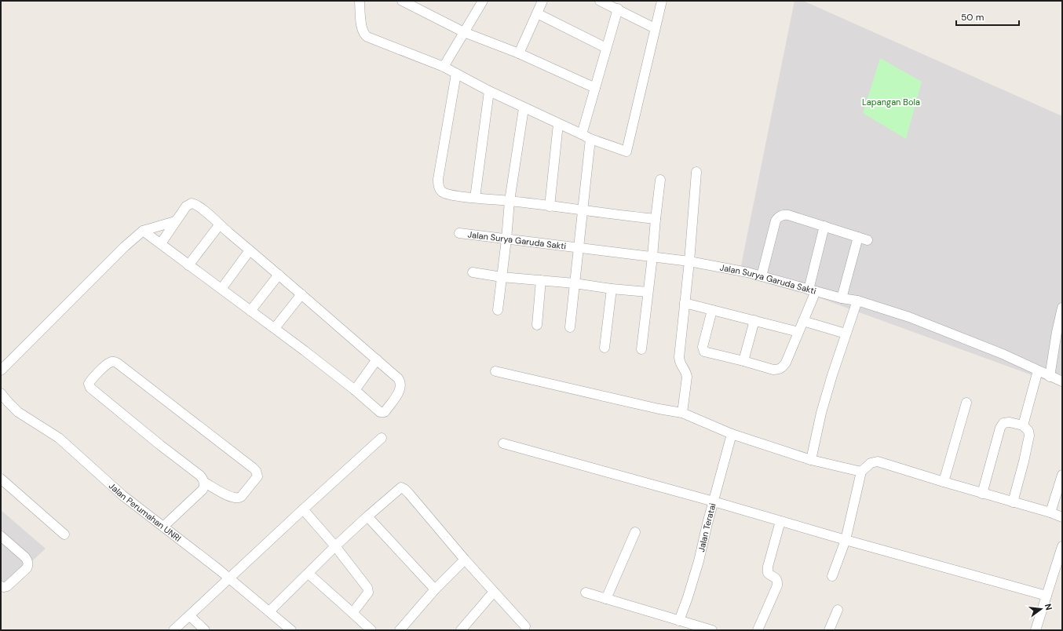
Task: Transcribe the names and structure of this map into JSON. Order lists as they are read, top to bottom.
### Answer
{
  "streets": {
    "street": ["Jalan Surya Garuda Sakti", "Jalan Perumahan UNRI", "Jalan Teratai"]
  },
  "parks": ["Lapangan Bola"],
  "scale_bar": "50 m",
  "north": "right"
}
